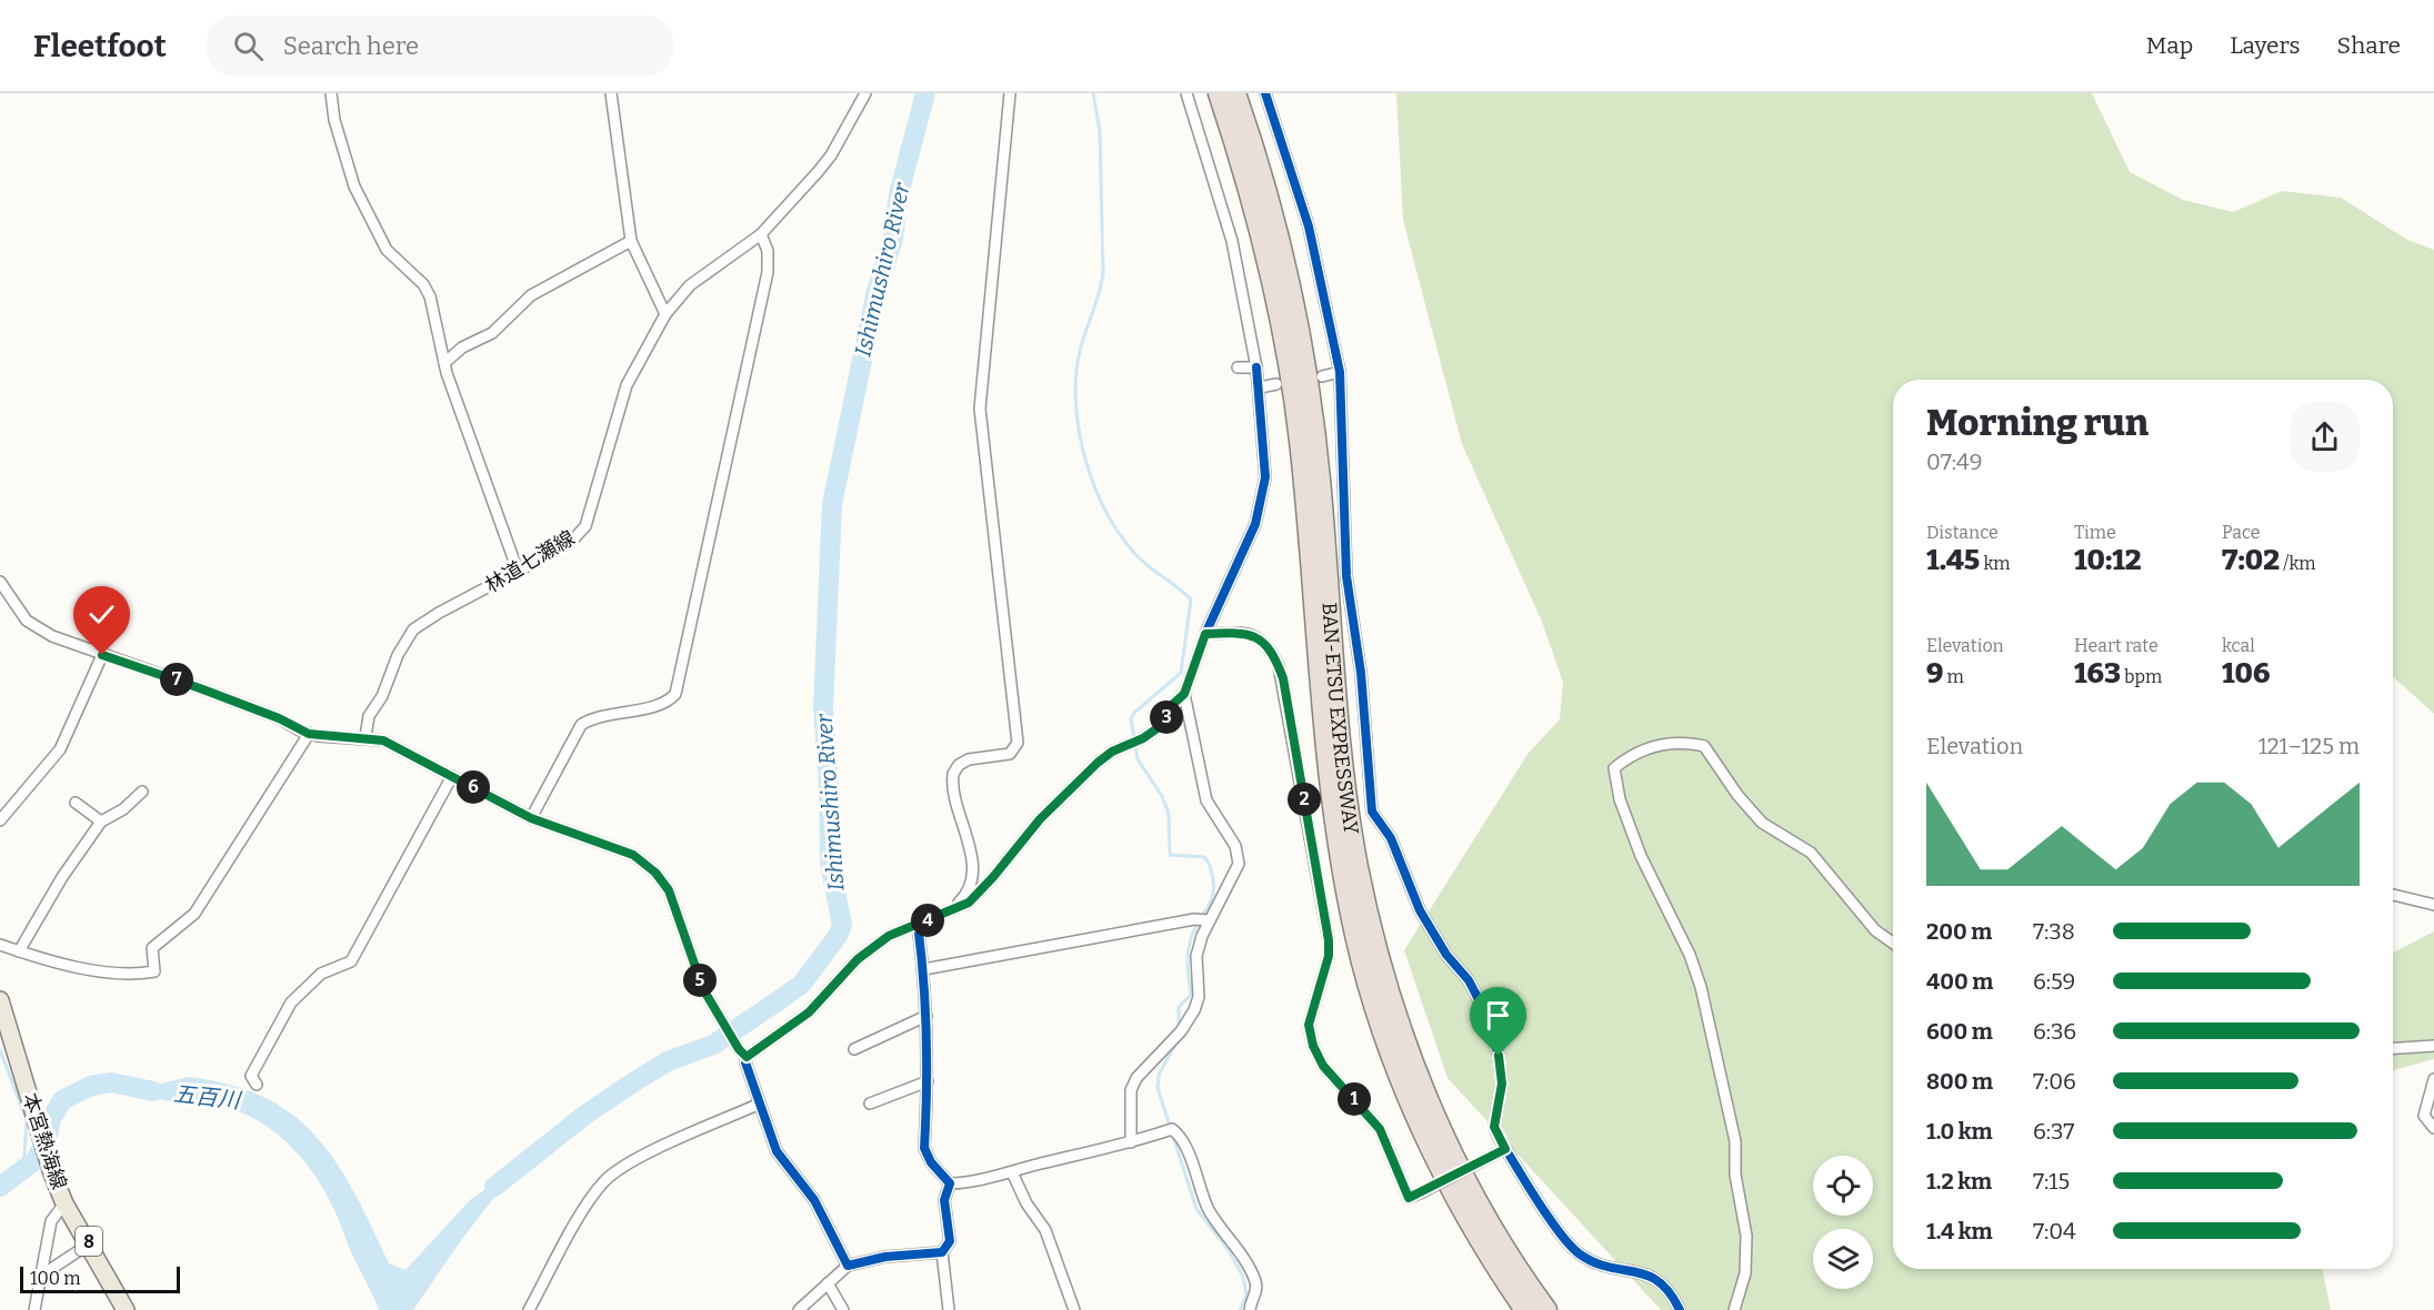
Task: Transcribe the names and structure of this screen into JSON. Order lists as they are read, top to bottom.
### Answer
{
  "streets": {
    "highway": ["BAN-ETSU EXPRESSWAY"],
    "main road": ["本宮熱海線", "8"],
    "street": ["林道七瀬線"]
  },
  "water": ["Ishimushiro River", "五百川"],
  "scale_bar": "100 m",
  "page": {
    "header": "Fleetfoot",
    "search": "Search here",
    "nav": ["Map", "Layers", "Share"],
    "heading": ["Morning run", "07:49"],
    "stats": [
      ["Distance", "1.45 km"],
      ["Time", "10:12"],
      ["Pace", "7:02 /km"],
      ["Elevation", "9 m"],
      ["Heart rate", "163 bpm"],
      ["kcal", "106"]
    ],
    "pins": [
      "7",
      "3",
      "6",
      "2",
      "4",
      "5",
      "1"
    ],
    "chart": ["Elevation", "121–125 m"],
    "list": [
      {
        "name": "200 m",
        "note": "7:38"
      },
      {
        "name": "400 m",
        "note": "6:59"
      },
      {
        "name": "600 m",
        "note": "6:36"
      },
      {
        "name": "800 m",
        "note": "7:06"
      },
      {
        "name": "1.0 km",
        "note": "6:37"
      },
      {
        "name": "1.2 km",
        "note": "7:15"
      },
      {
        "name": "1.4 km",
        "note": "7:04"
      }
    ],
    "scale": "100 m"
  }
}
